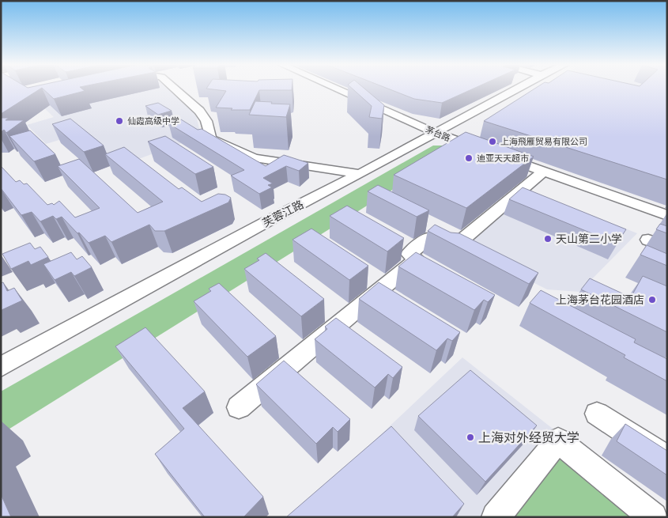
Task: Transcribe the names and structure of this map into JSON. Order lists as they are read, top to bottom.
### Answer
{
  "streets": {
    "street": ["茅台路", "芙蓉江路"]
  },
  "crossings": [
    ["茅台路", "芙蓉江路"]
  ],
  "places": [
    "仙霞高级中学",
    "上海飛雁贸易有限公司",
    "迪亚天天超市",
    "天山第二小学",
    "上海茅台花园酒店",
    "上海对外经贸大学"
  ]
}
